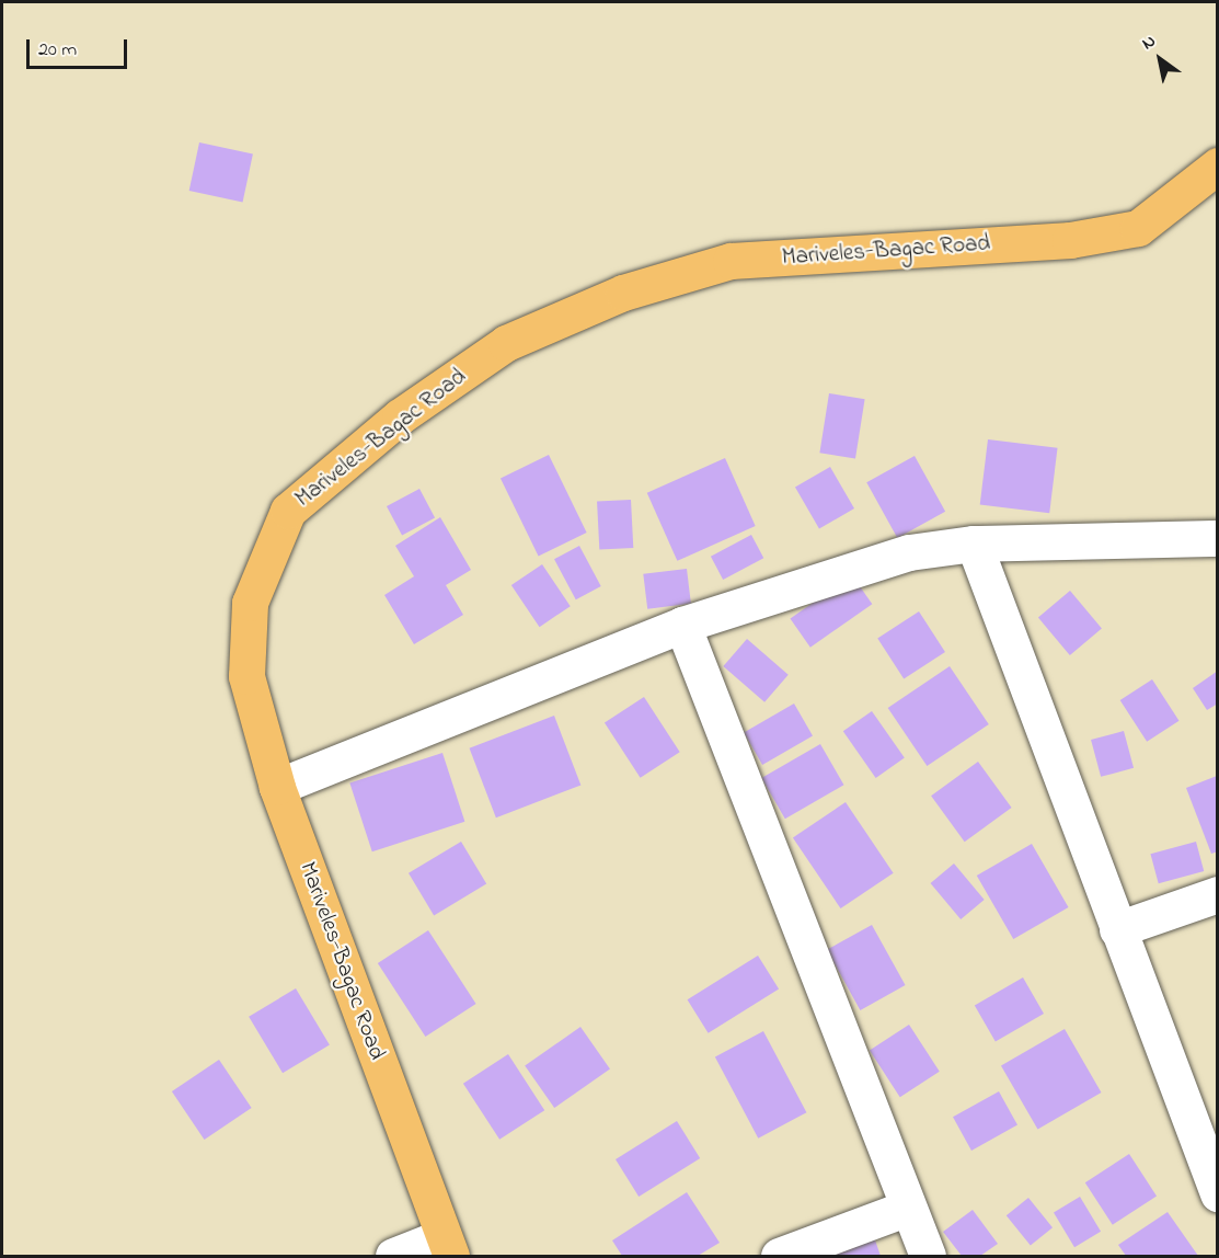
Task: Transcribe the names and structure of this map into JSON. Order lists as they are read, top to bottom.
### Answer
{
  "streets": {
    "main road": ["Mariveles-Bagac Road"]
  },
  "scale_bar": "20 m",
  "north": "top left"
}
